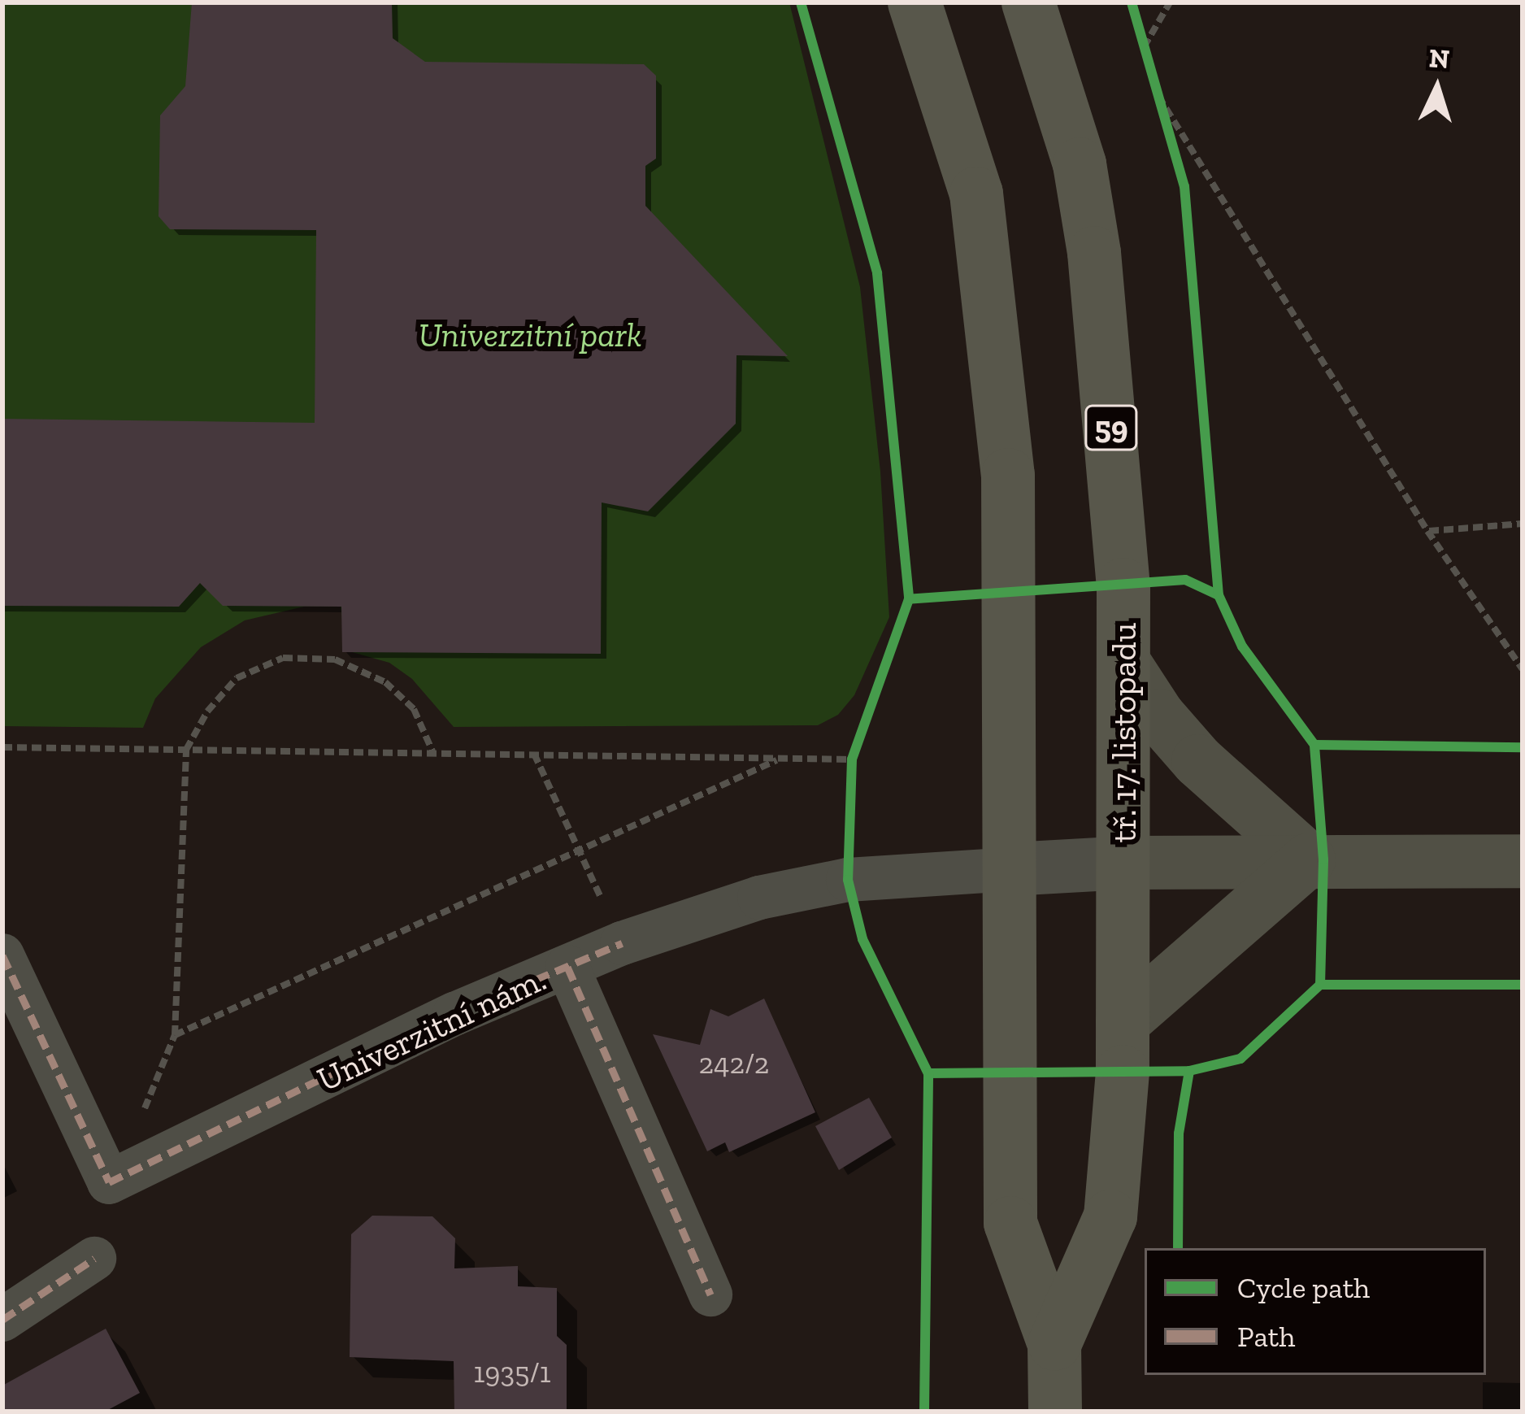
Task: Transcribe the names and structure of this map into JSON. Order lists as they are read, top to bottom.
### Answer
{
  "streets": {
    "main road": ["59", "tř. 17. listopadu"],
    "street": ["Univerzitní nám."]
  },
  "crossings": [
    ["tř. 17. listopadu", "Univerzitní nám."]
  ],
  "parks": ["Univerzitní park"],
  "house_numbers": ["242/2", "1935/1"],
  "legend": ["Cycle path", "Path"],
  "north": "top"
}
